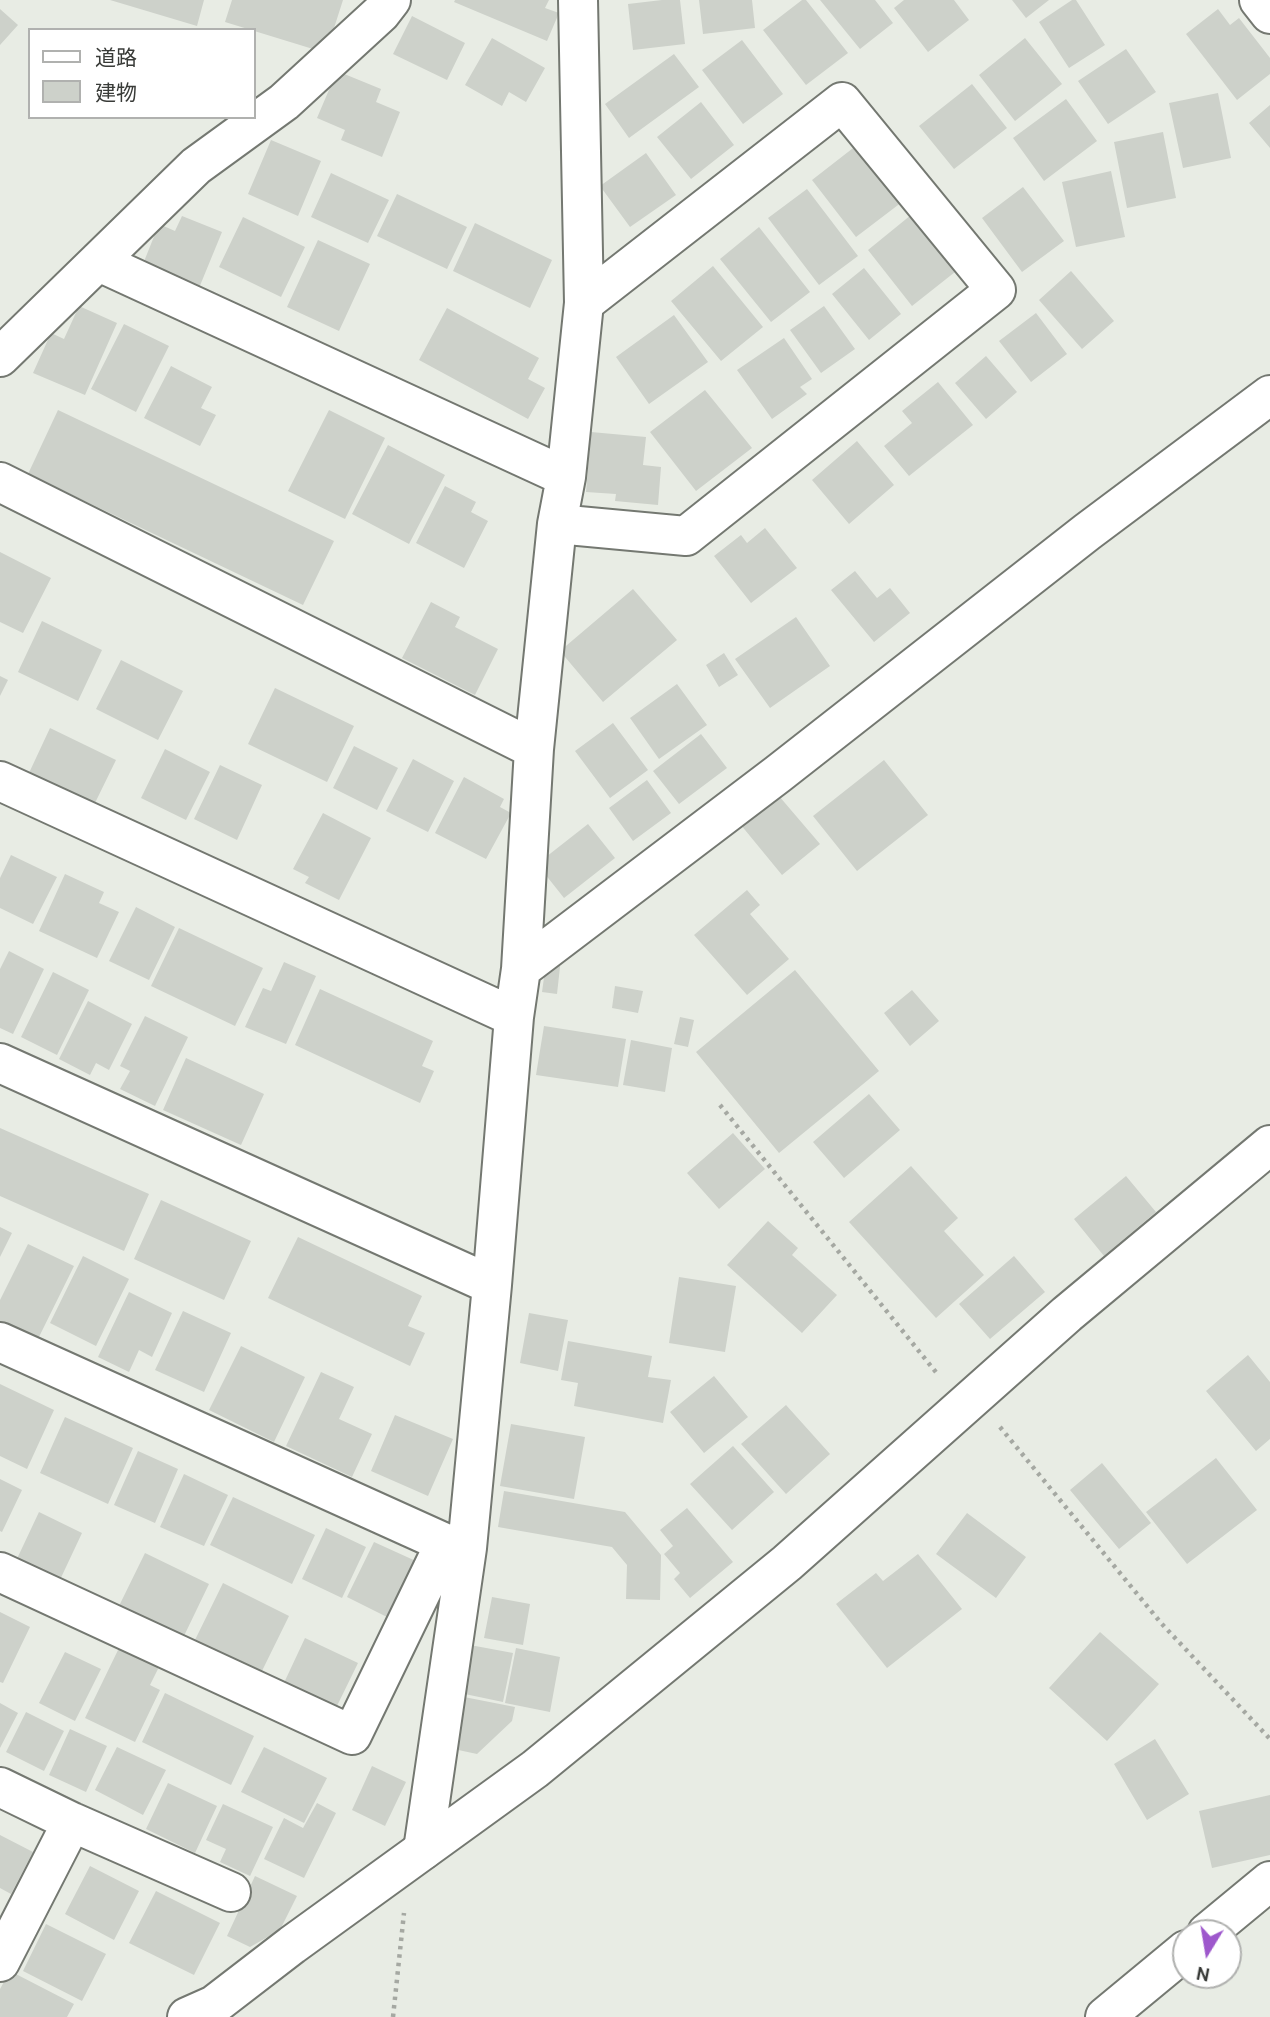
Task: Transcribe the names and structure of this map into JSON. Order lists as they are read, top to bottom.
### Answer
{
  "legend": ["道路", "建物"],
  "north": "bottom"
}
